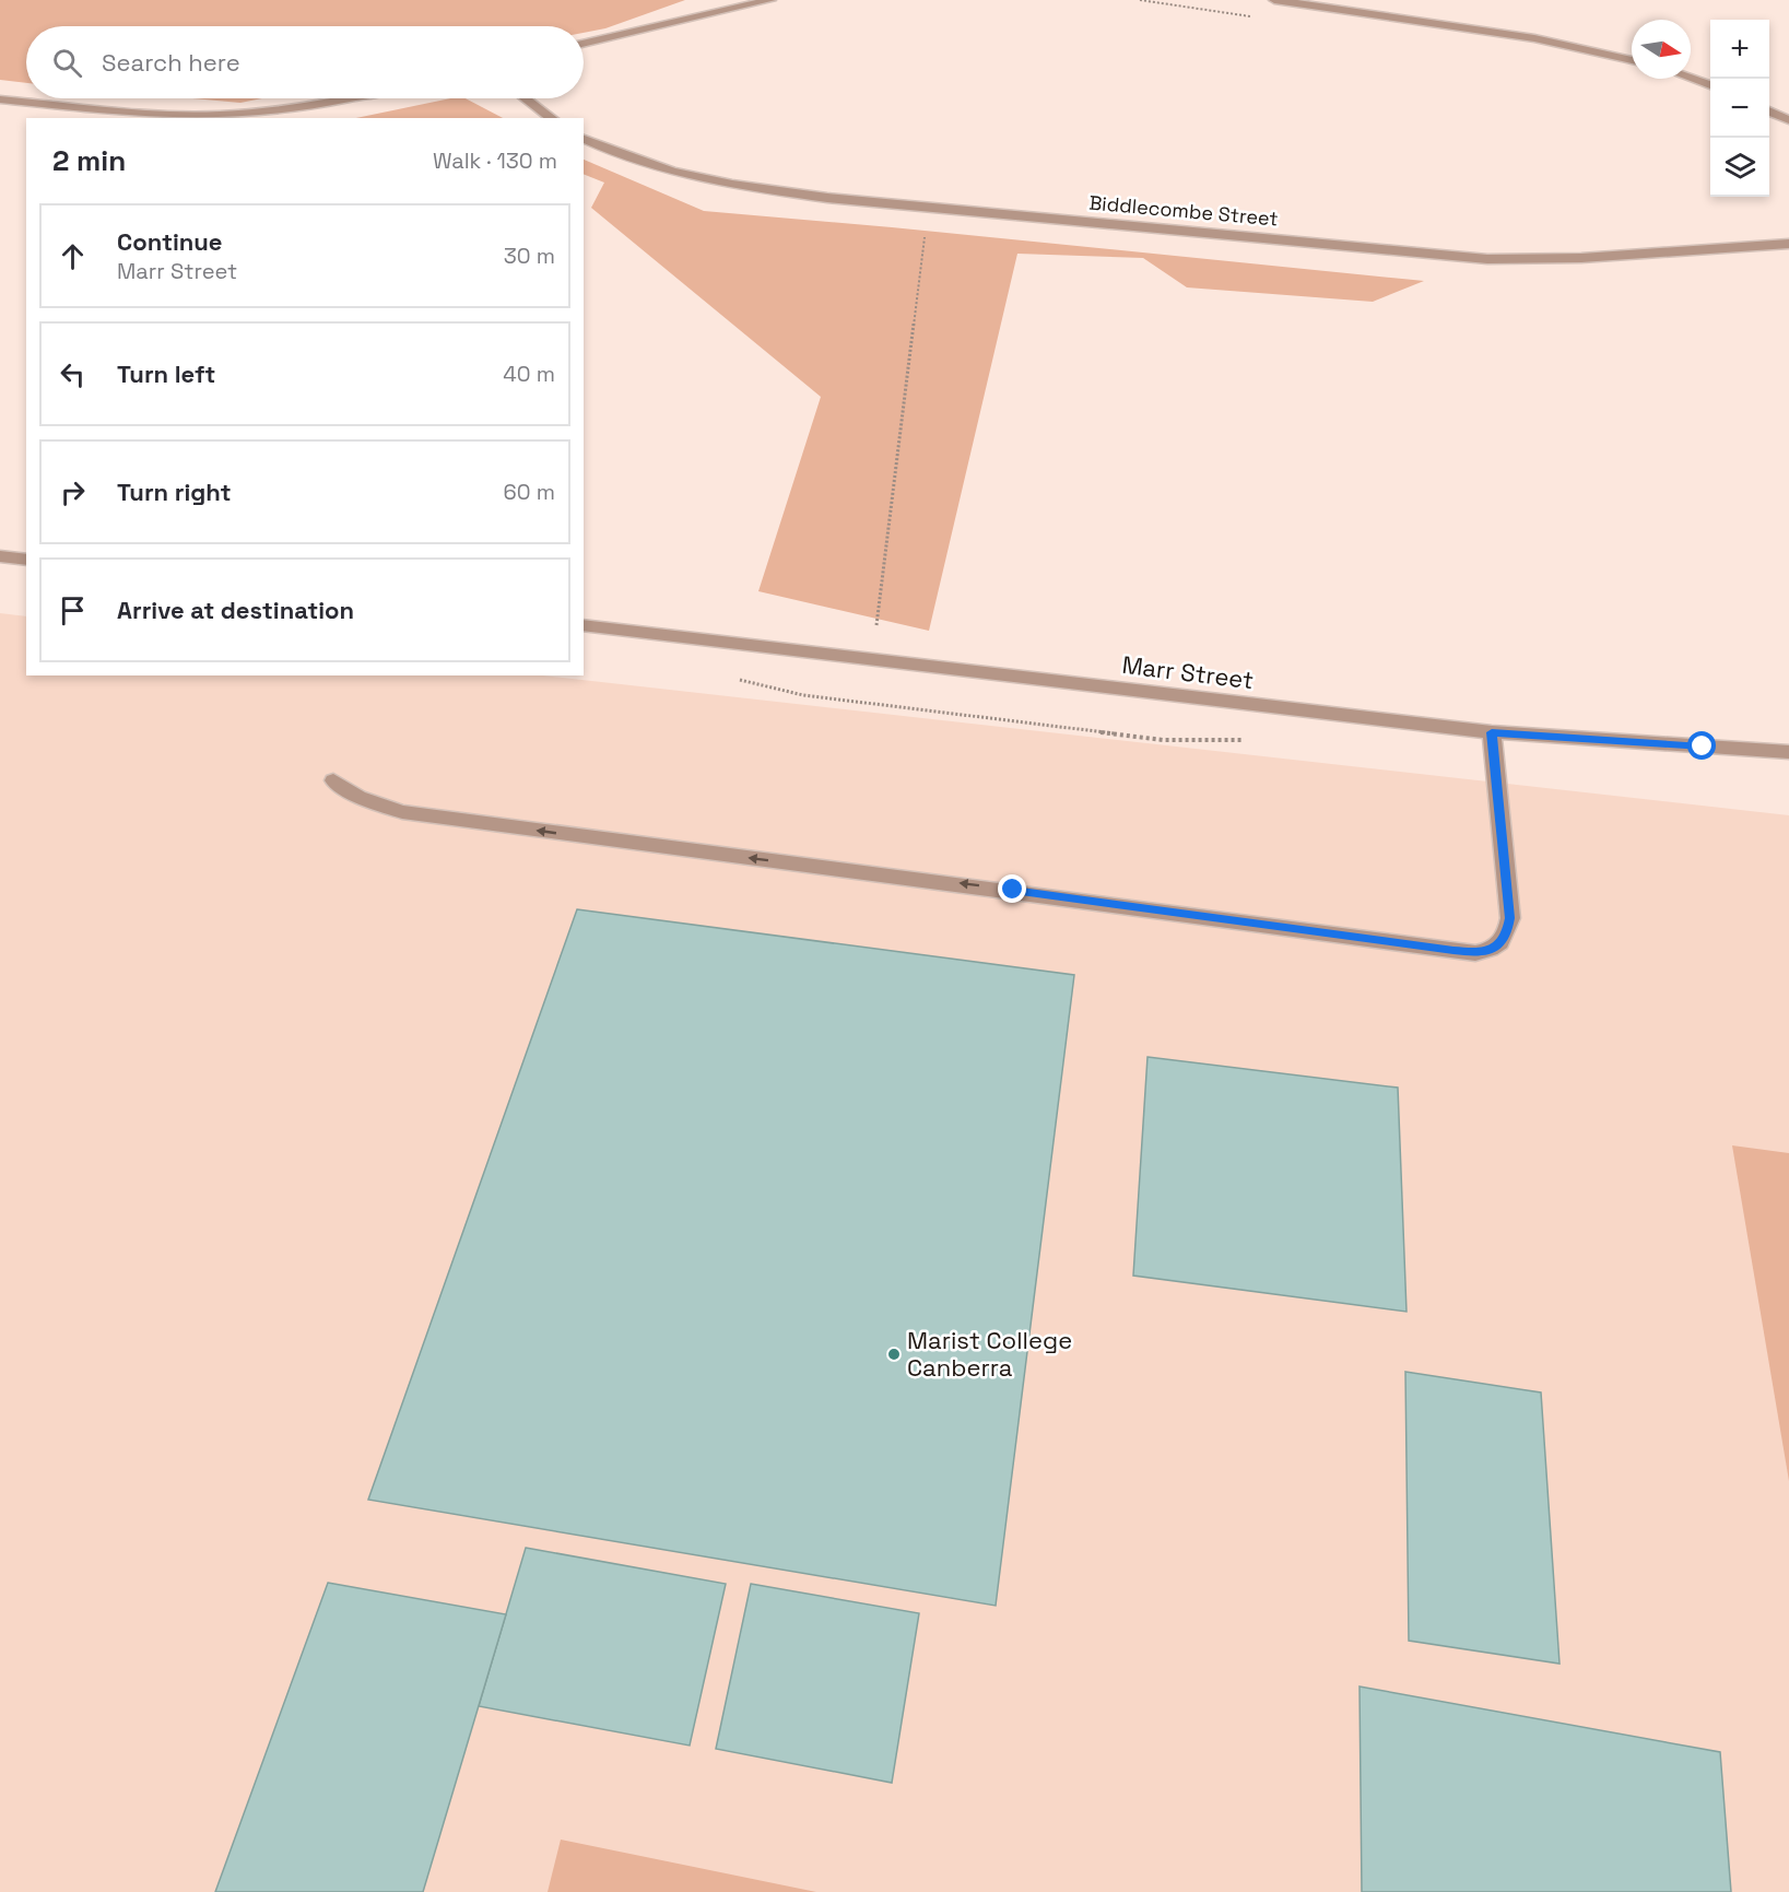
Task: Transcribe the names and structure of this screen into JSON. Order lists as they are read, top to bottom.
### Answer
{
  "streets": {
    "street": ["Biddlecombe Street", "Marr Street"]
  },
  "places": ["Marist College Canberra"],
  "north": "right",
  "page": {
    "map_buttons": ["+", "−"],
    "search": "Search here",
    "heading": ["2 min", "Walk · 130 m"],
    "list": [
      ["Continue", "Marr Street", "30 m"],
      ["Turn left", "40 m"],
      ["Turn right", "60 m"],
      "Arrive at destination"
    ]
  }
}
